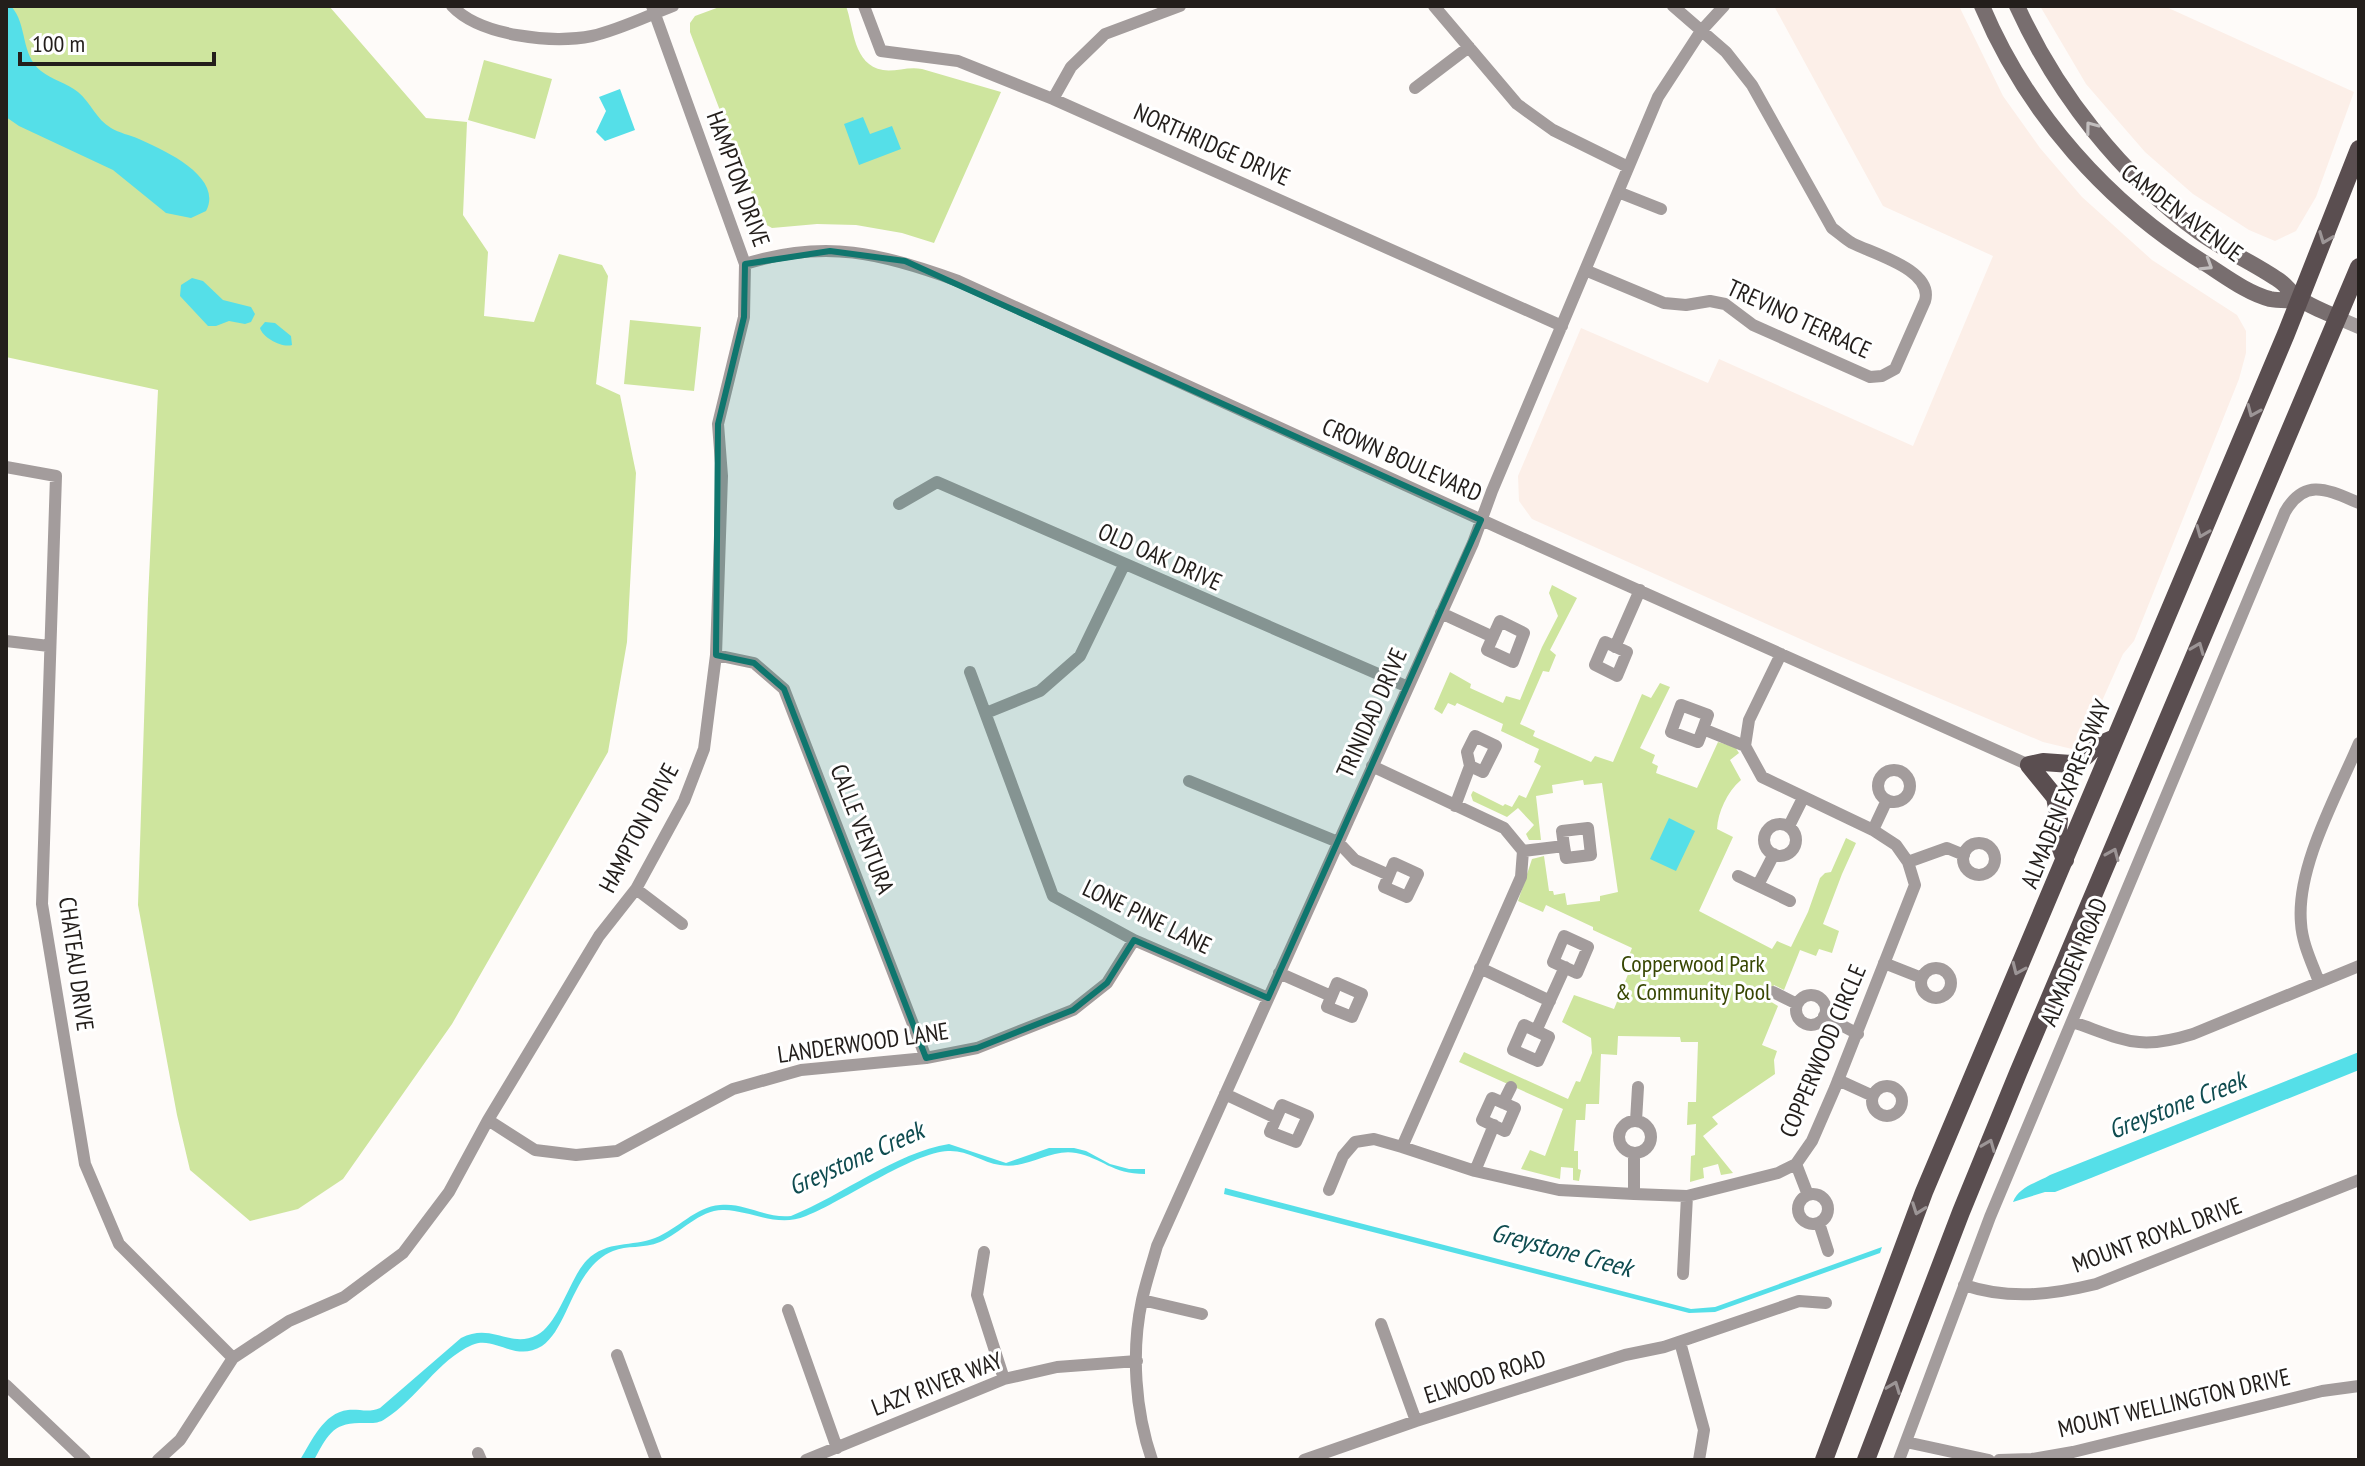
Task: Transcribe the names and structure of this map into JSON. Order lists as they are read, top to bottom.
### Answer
{
  "streets": {
    "main road": ["CAMDEN AVENUE", "ALMADEN EXPRESSWAY"],
    "street": [
      "NORTHRIDGE DRIVE",
      "HAMPTON DRIVE",
      "TREVINO TERRACE",
      "CROWN BOULEVARD",
      "OLD OAK DRIVE",
      "TRINIDAD DRIVE",
      "CALLE VENTURA",
      "LONE PINE LANE",
      "ALMADEN ROAD",
      "CHATEAU DRIVE",
      "LANDERWOOD LANE",
      "COPPERWOOD CIRCLE",
      "MOUNT ROYAL DRIVE",
      "ELWOOD ROAD",
      "LAZY RIVER WAY",
      "MOUNT WELLINGTON DRIVE"
    ]
  },
  "crossings": [
    ["NORTHRIDGE DRIVE", "TRINIDAD DRIVE"],
    ["HAMPTON DRIVE", "CROWN BOULEVARD"],
    ["HAMPTON DRIVE", "CALLE VENTURA"],
    ["HAMPTON DRIVE", "CHATEAU DRIVE"],
    ["HAMPTON DRIVE", "LANDERWOOD LANE"],
    ["CAMDEN AVENUE", "ALMADEN EXPRESSWAY"],
    ["TREVINO TERRACE", "TRINIDAD DRIVE"],
    ["CROWN BOULEVARD", "TRINIDAD DRIVE"],
    ["OLD OAK DRIVE", "TRINIDAD DRIVE"],
    ["TRINIDAD DRIVE", "LONE PINE LANE"],
    ["TRINIDAD DRIVE", "LAZY RIVER WAY"],
    ["CALLE VENTURA", "LANDERWOOD LANE"],
    ["LONE PINE LANE", "LANDERWOOD LANE"],
    ["ALMADEN ROAD", "MOUNT ROYAL DRIVE"]
  ],
  "water": ["Greystone Creek"],
  "parks": ["Copperwood Park & Community Pool"],
  "scale_bar": "100 m"
}
